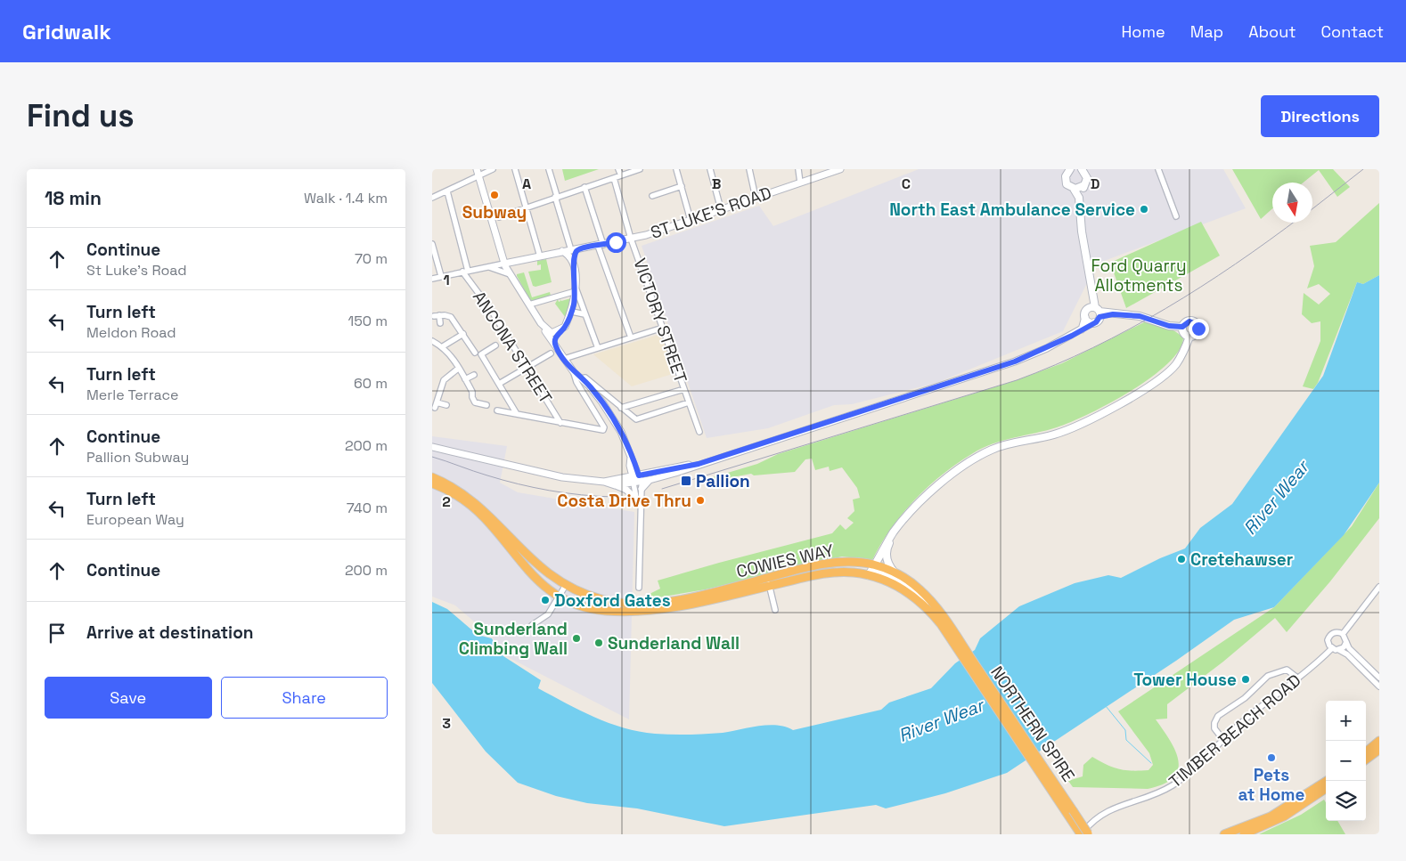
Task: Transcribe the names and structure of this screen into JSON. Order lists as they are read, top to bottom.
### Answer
{
  "streets": {
    "highway": ["COWIES WAY", "NORTHERN SPIRE"],
    "street": [
      "ST LUKE'S ROAD",
      "VICTORY STREET",
      "ANCONA STREET",
      "TIMBER BEACH ROAD"
    ]
  },
  "crossings": [
    ["ST LUKE'S ROAD", "VICTORY STREET"],
    ["COWIES WAY", "NORTHERN SPIRE"],
    ["NORTHERN SPIRE", "TIMBER BEACH ROAD"]
  ],
  "water": ["River Wear"],
  "parks": ["Ford Quarry Allotments"],
  "places": {
    "other": [
      "Subway",
      "North East Ambulance Service",
      "Costa Drive Thru",
      "Cretehawser",
      "Doxford Gates",
      "Sunderland Climbing Wall",
      "Sunderland Wall",
      "Tower House",
      "Pets at Home"
    ],
    "transit": ["Pallion"]
  },
  "north": "bottom",
  "page": {
    "header": "Gridwalk",
    "nav": [
      "Home",
      "Map",
      "About",
      "Contact"
    ],
    "buttons": [
      "Directions",
      ["Save", "Share"]
    ],
    "title": "Find us",
    "heading": ["18 min", "Walk · 1.4 km"],
    "list": [
      ["Continue", "St Luke's Road", "70 m"],
      ["Turn left", "Meldon Road", "150 m"],
      ["Turn left", "Merle Terrace", "60 m"],
      ["Continue", "Pallion Subway", "200 m"],
      ["Turn left", "European Way", "740 m"],
      ["Continue", "200 m"],
      "Arrive at destination"
    ],
    "map_buttons": ["+", "−"]
  },
  "grid": {
    "columns": [
      "A",
      "B",
      "C",
      "D"
    ],
    "rows": ["1", "2", "3"]
  }
}
